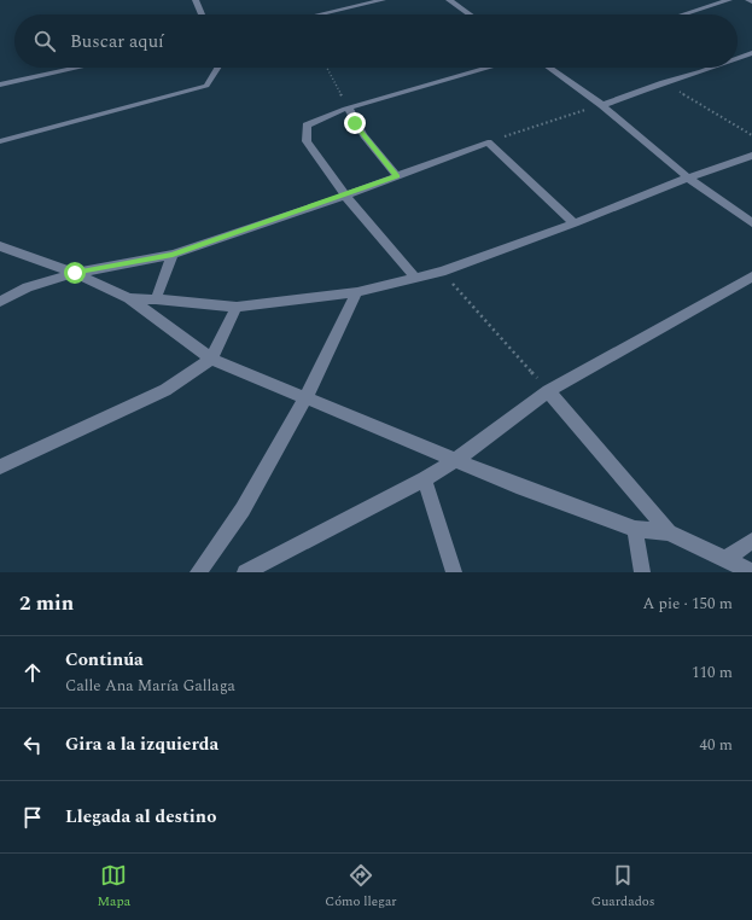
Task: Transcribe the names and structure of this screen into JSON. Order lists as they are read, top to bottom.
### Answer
{
  "page": {
    "search": "Buscar aquí",
    "heading": ["2 min", "A pie · 150 m"],
    "list": [
      ["Continúa", "Calle Ana María Gallaga", "110 m"],
      ["Gira a la izquierda", "40 m"],
      "Llegada al destino"
    ],
    "nav": ["Mapa", "Cómo llegar", "Guardados"]
  }
}
